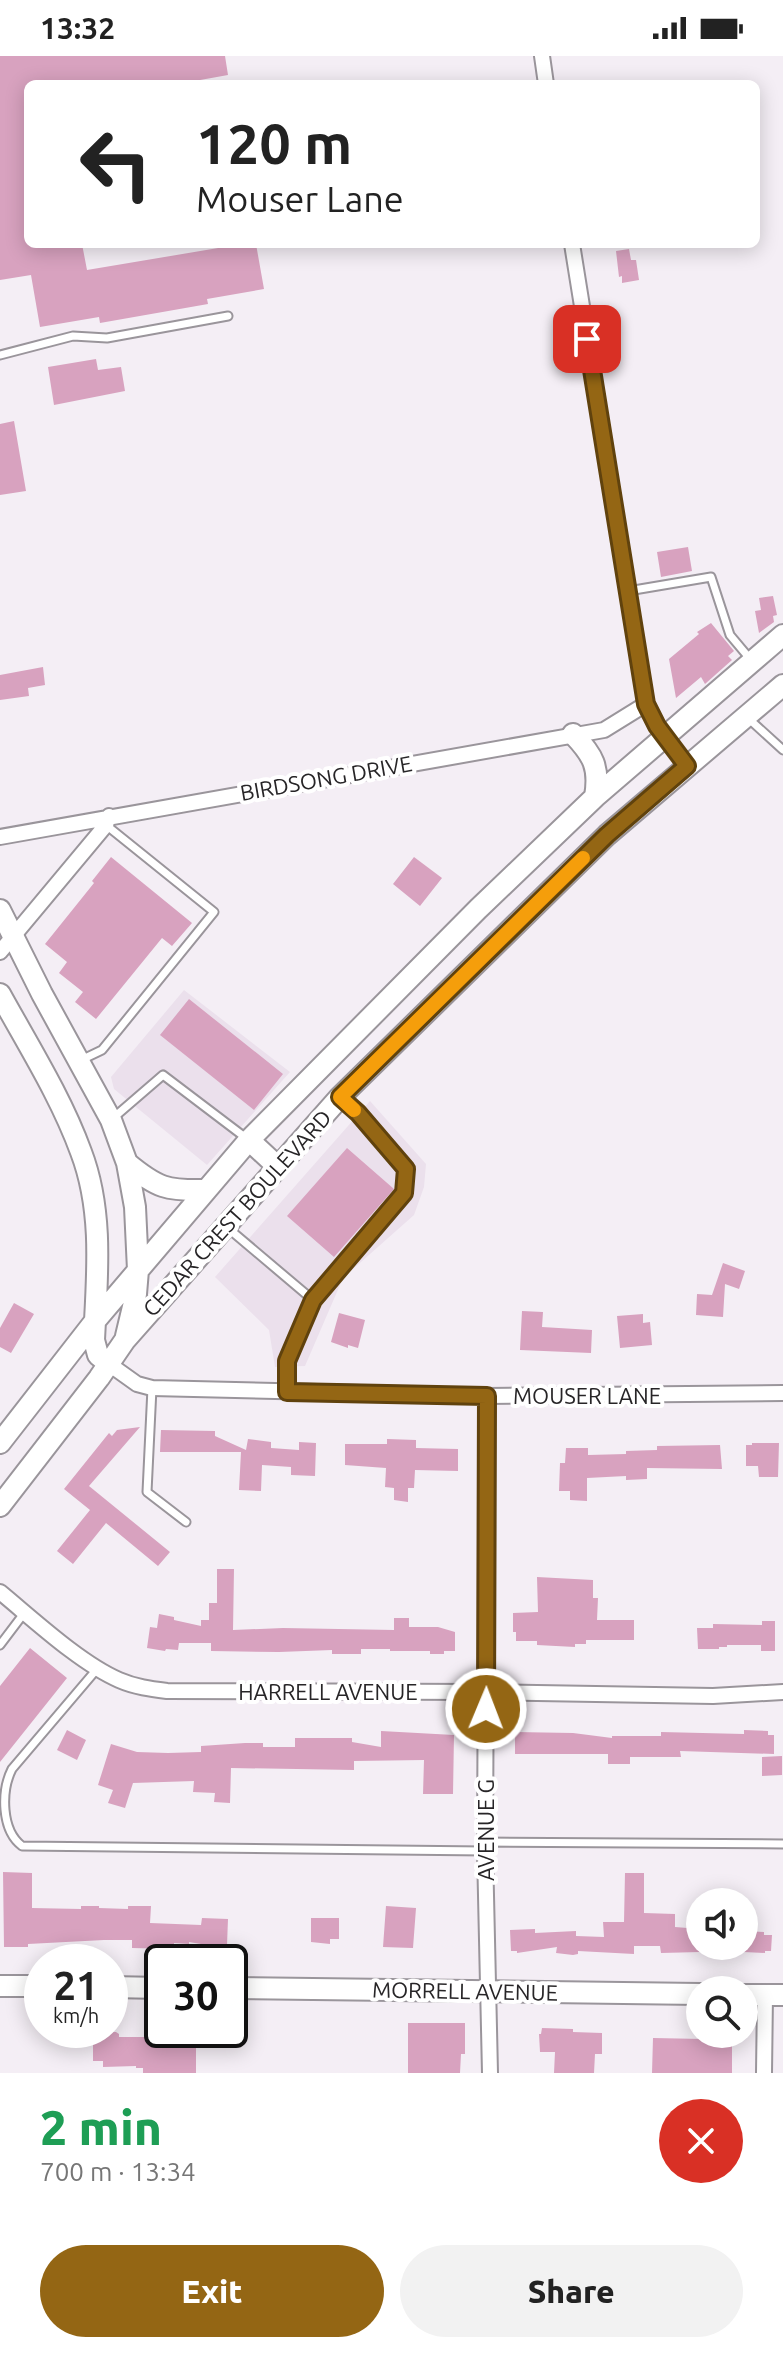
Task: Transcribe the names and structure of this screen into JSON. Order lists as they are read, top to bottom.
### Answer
{
  "streets": {
    "street": [
      "BIRDSONG DRIVE",
      "CEDAR CREST BOULEVARD",
      "MOUSER LANE",
      "HARRELL AVENUE",
      "AVENUE G",
      "MORRELL AVENUE"
    ]
  },
  "crossings": [
    ["CEDAR CREST BOULEVARD", "MOUSER LANE"],
    ["MOUSER LANE", "AVENUE G"],
    ["HARRELL AVENUE", "AVENUE G"],
    ["AVENUE G", "MORRELL AVENUE"]
  ],
  "page": {
    "status": "13:32",
    "turn": ["120 m", "Mouser Lane"],
    "speed": "21 km/h",
    "limit": "30",
    "heading": ["2 min", "700 m · 13:34"],
    "buttons": ["Exit", "Share"]
  }
}
